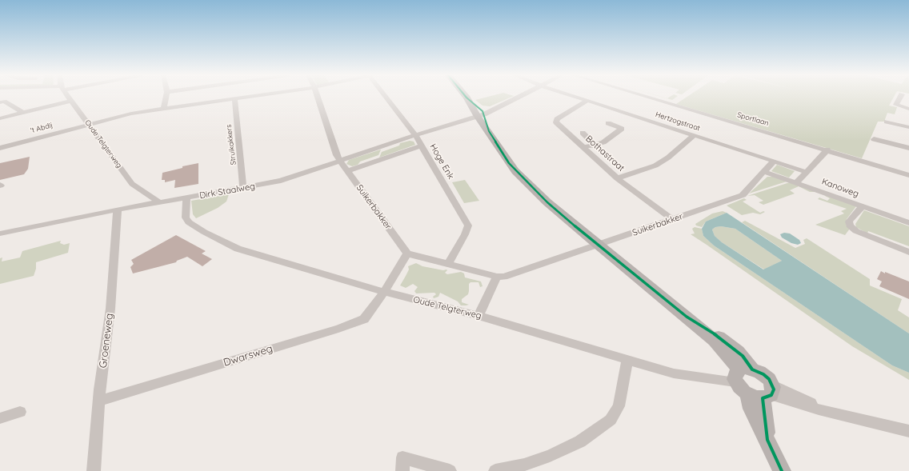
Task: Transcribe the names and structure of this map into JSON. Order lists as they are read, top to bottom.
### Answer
{
  "streets": {
    "street": [
      "Sportlaan",
      "Hertzogstraat",
      "'t Abdij",
      "Oude Telgterweg",
      "Struikakkers",
      "Bothastraat",
      "Hoge Enk",
      "Kanoweg",
      "Dirk Staalweg",
      "Suikerbakker",
      "Groeneweg",
      "Dwarsweg"
    ]
  },
  "crossings": [
    ["Hertzogstraat", "Bothastraat"],
    ["Hertzogstraat", "Suikerbakker"],
    ["'t Abdij", "Oude Telgterweg"],
    ["'t Abdij", "Struikakkers"],
    ["Oude Telgterweg", "Dirk Staalweg"],
    ["Oude Telgterweg", "Dwarsweg"],
    ["Struikakkers", "Dirk Staalweg"],
    ["Bothastraat", "Suikerbakker"],
    ["Hoge Enk", "Dirk Staalweg"],
    ["Hoge Enk", "Suikerbakker"],
    ["Kanoweg", "Suikerbakker"],
    ["Dirk Staalweg", "Suikerbakker"],
    ["Dirk Staalweg", "Groeneweg"],
    ["Groeneweg", "Dwarsweg"]
  ]
}
